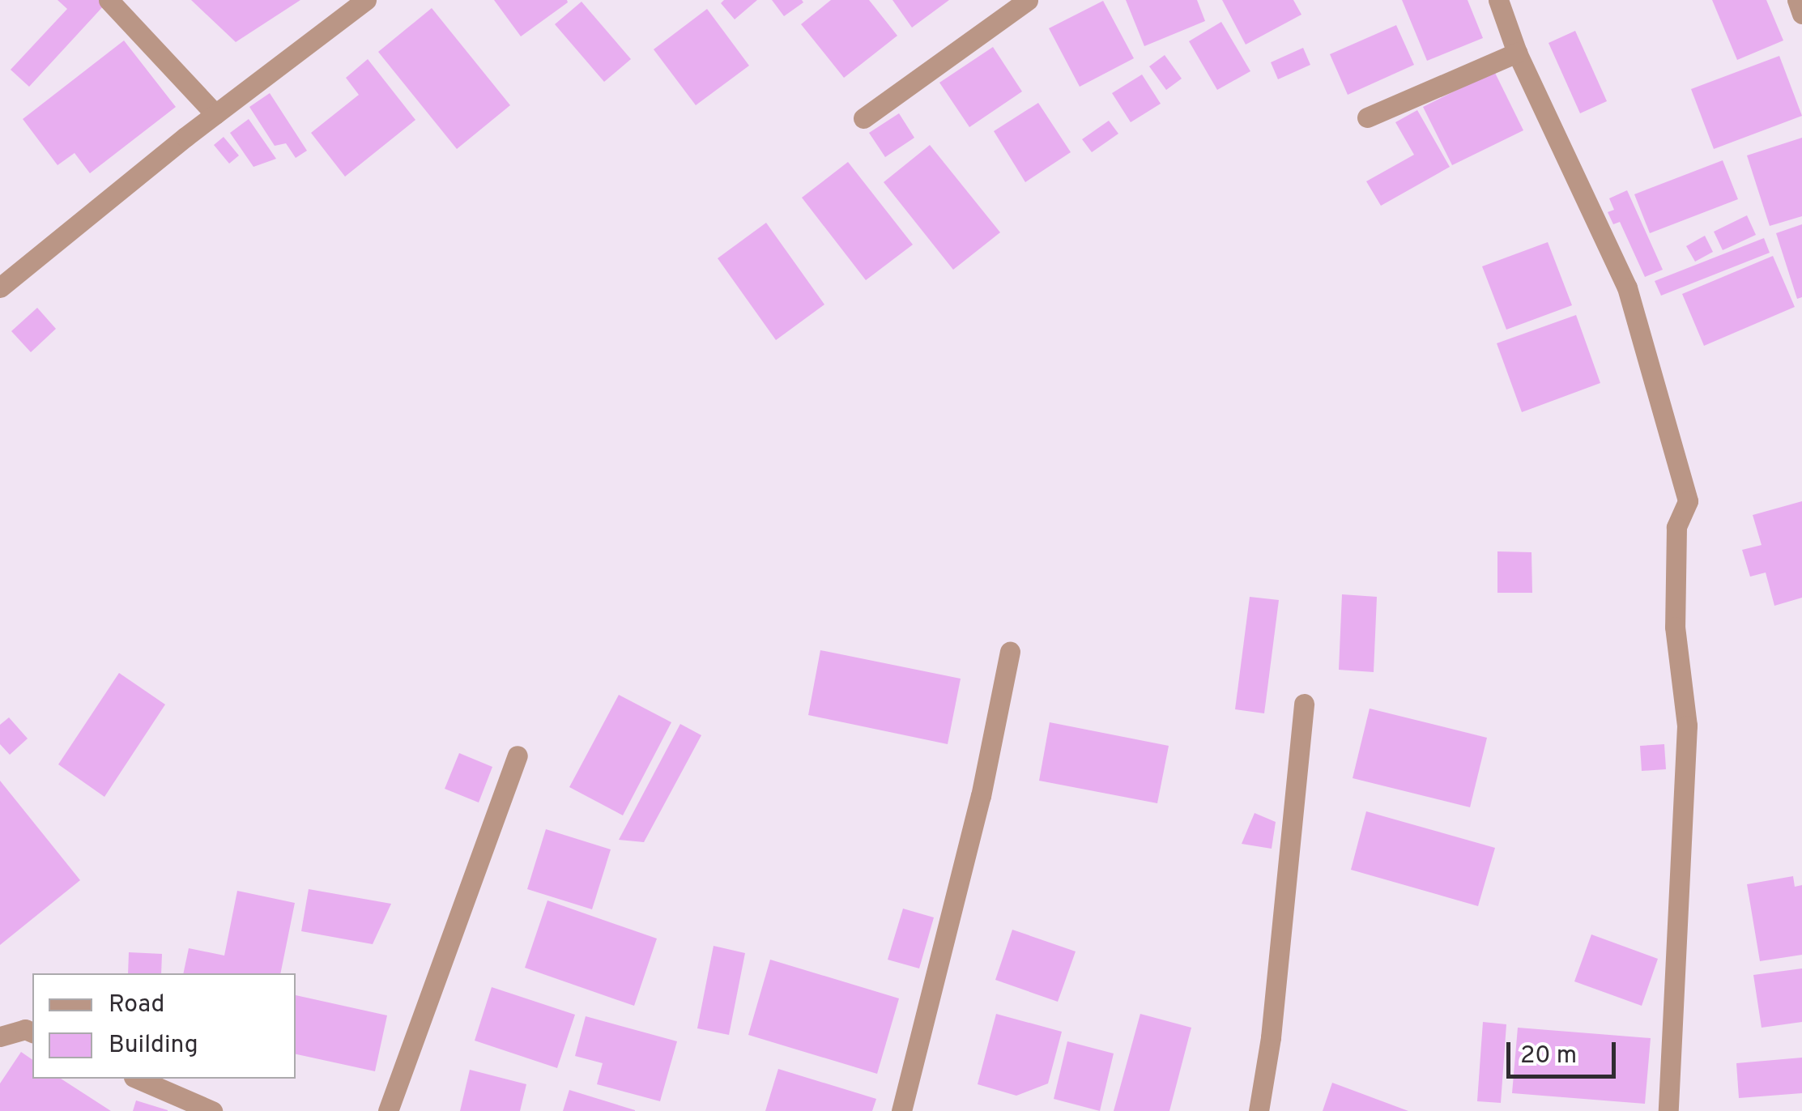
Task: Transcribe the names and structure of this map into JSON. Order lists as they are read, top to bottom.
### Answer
{
  "legend": ["Road", "Building"],
  "scale_bar": "20 m"
}
